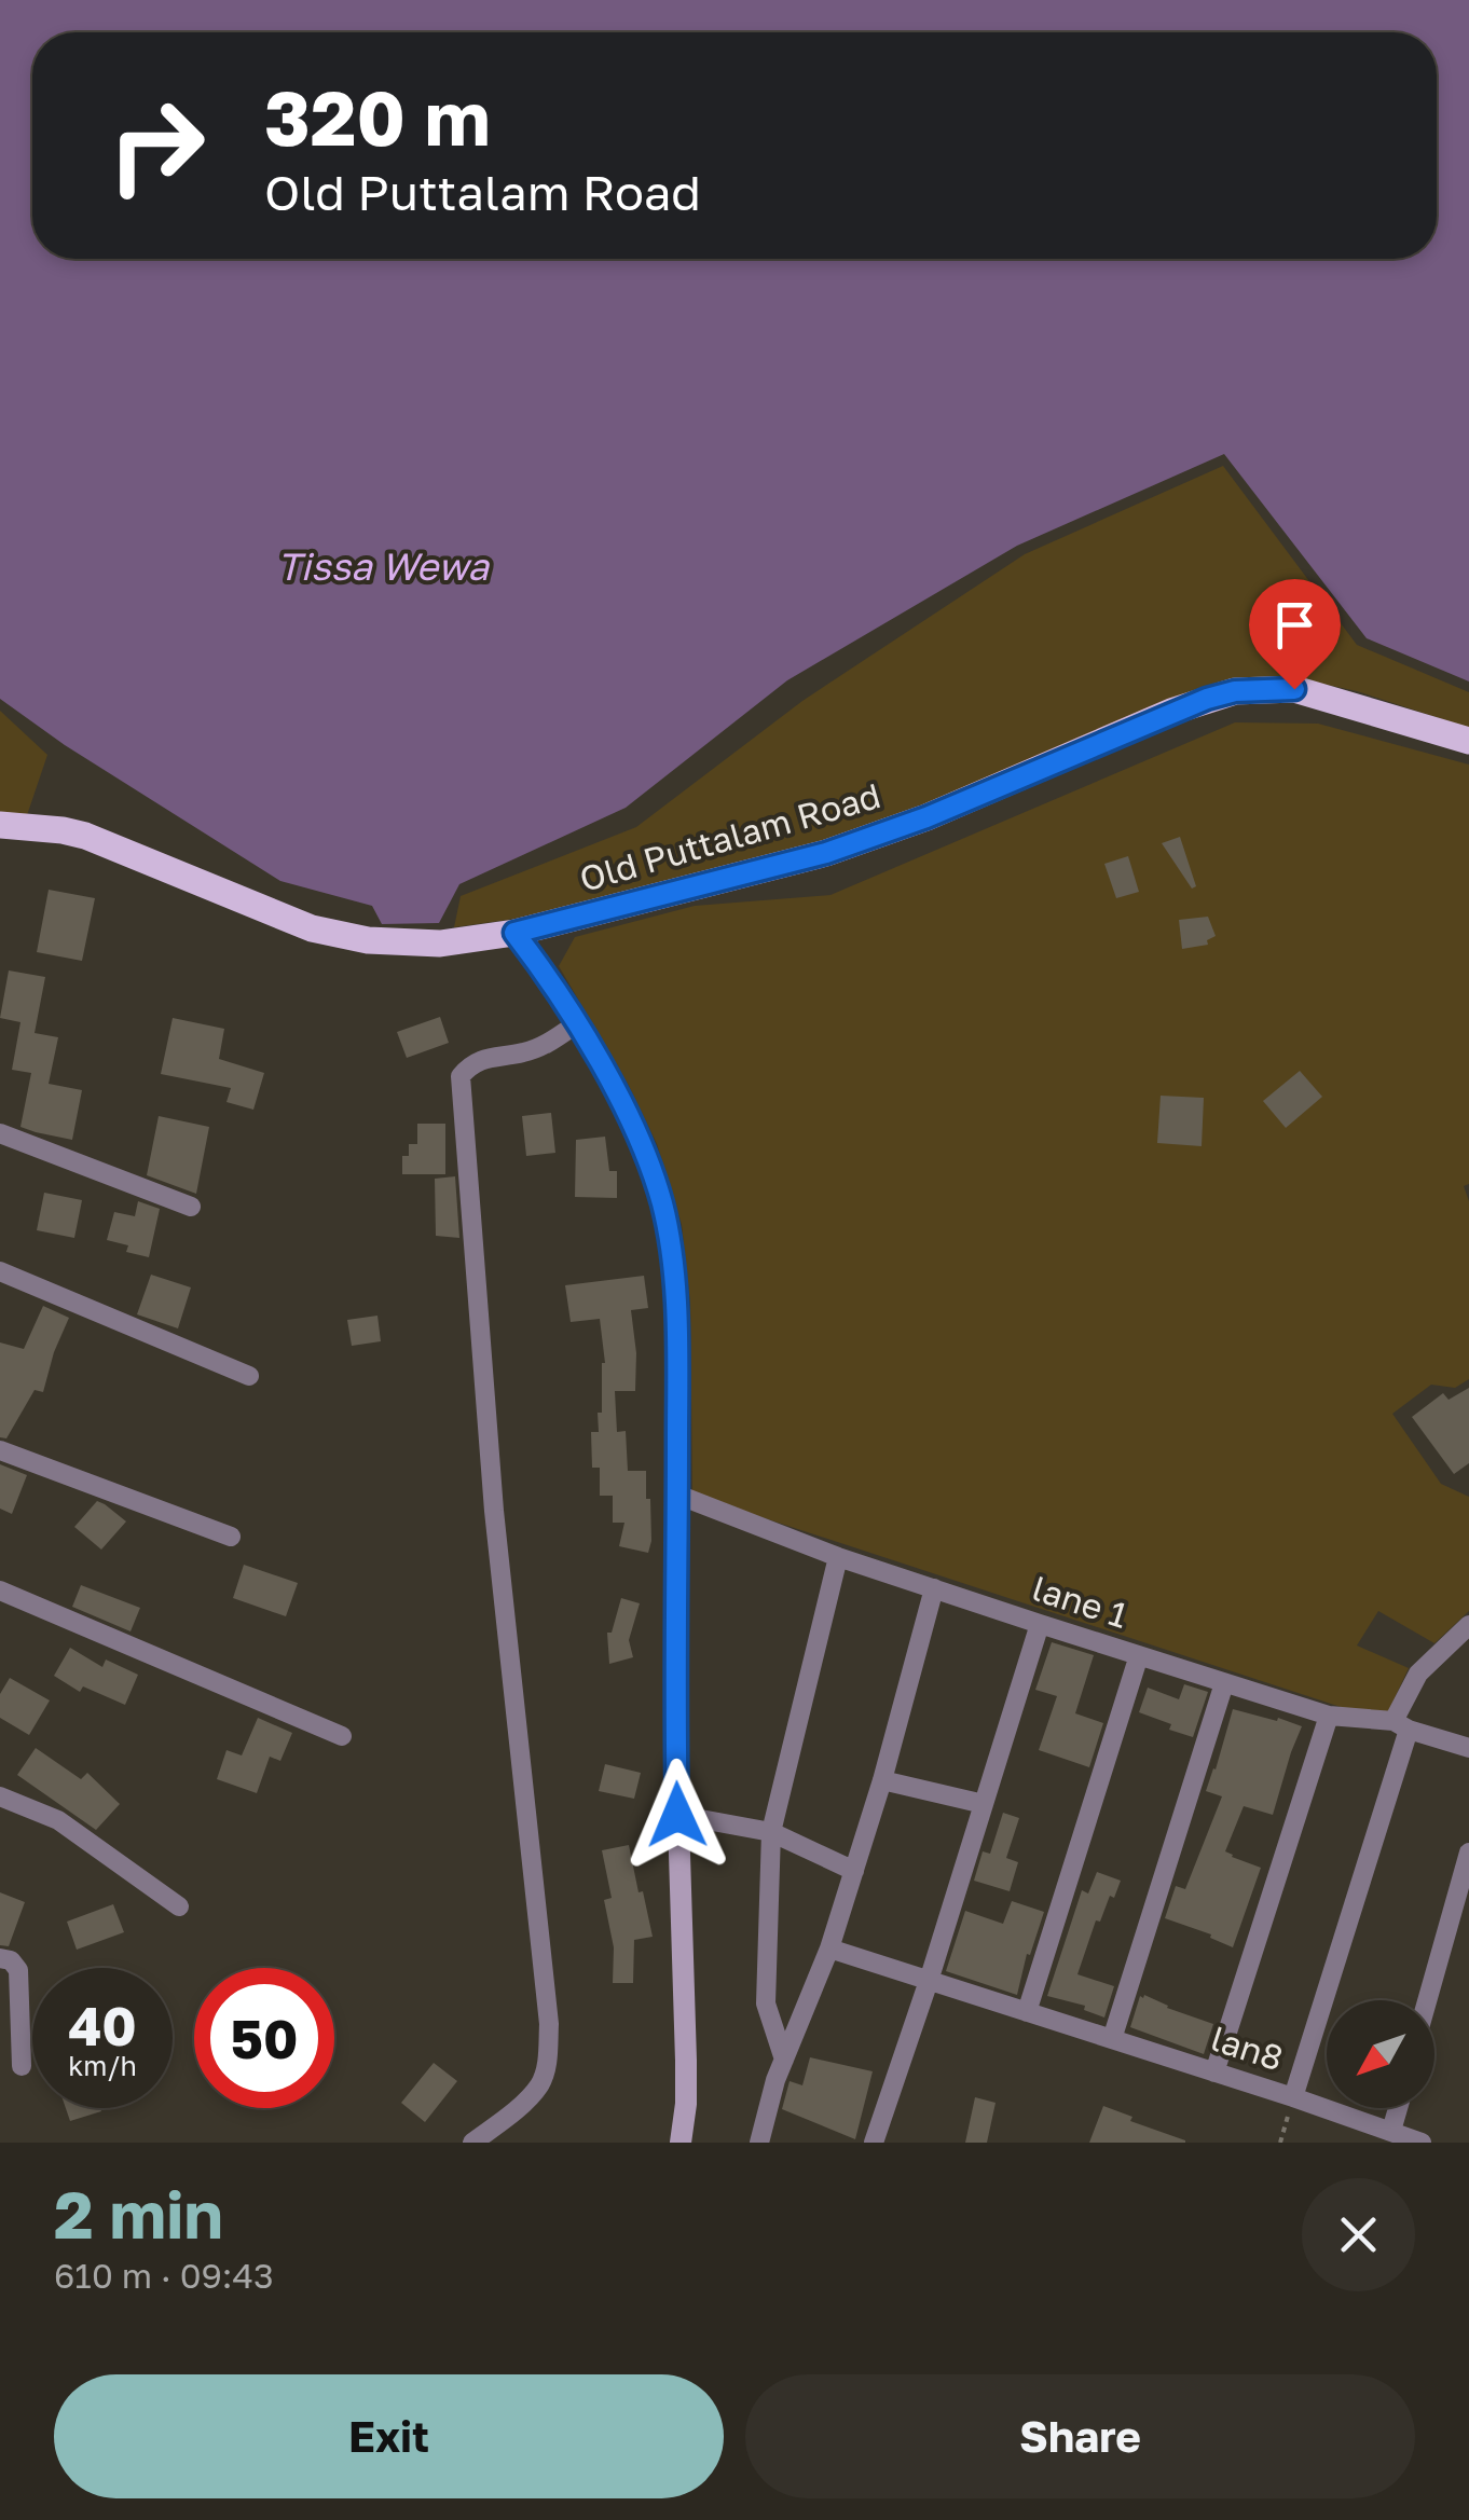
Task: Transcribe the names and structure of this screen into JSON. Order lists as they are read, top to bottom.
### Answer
{
  "streets": {
    "main road": ["Old Puttalam Road"],
    "street": ["lane 1", "lan8"]
  },
  "water": ["Tissa Wewa"],
  "north": "bottom left",
  "page": {
    "turn": ["320 m", "Old Puttalam Road"],
    "speed": "40 km/h",
    "limit": "50",
    "heading": ["2 min", "610 m · 09:43"],
    "buttons": ["Exit", "Share"]
  }
}
